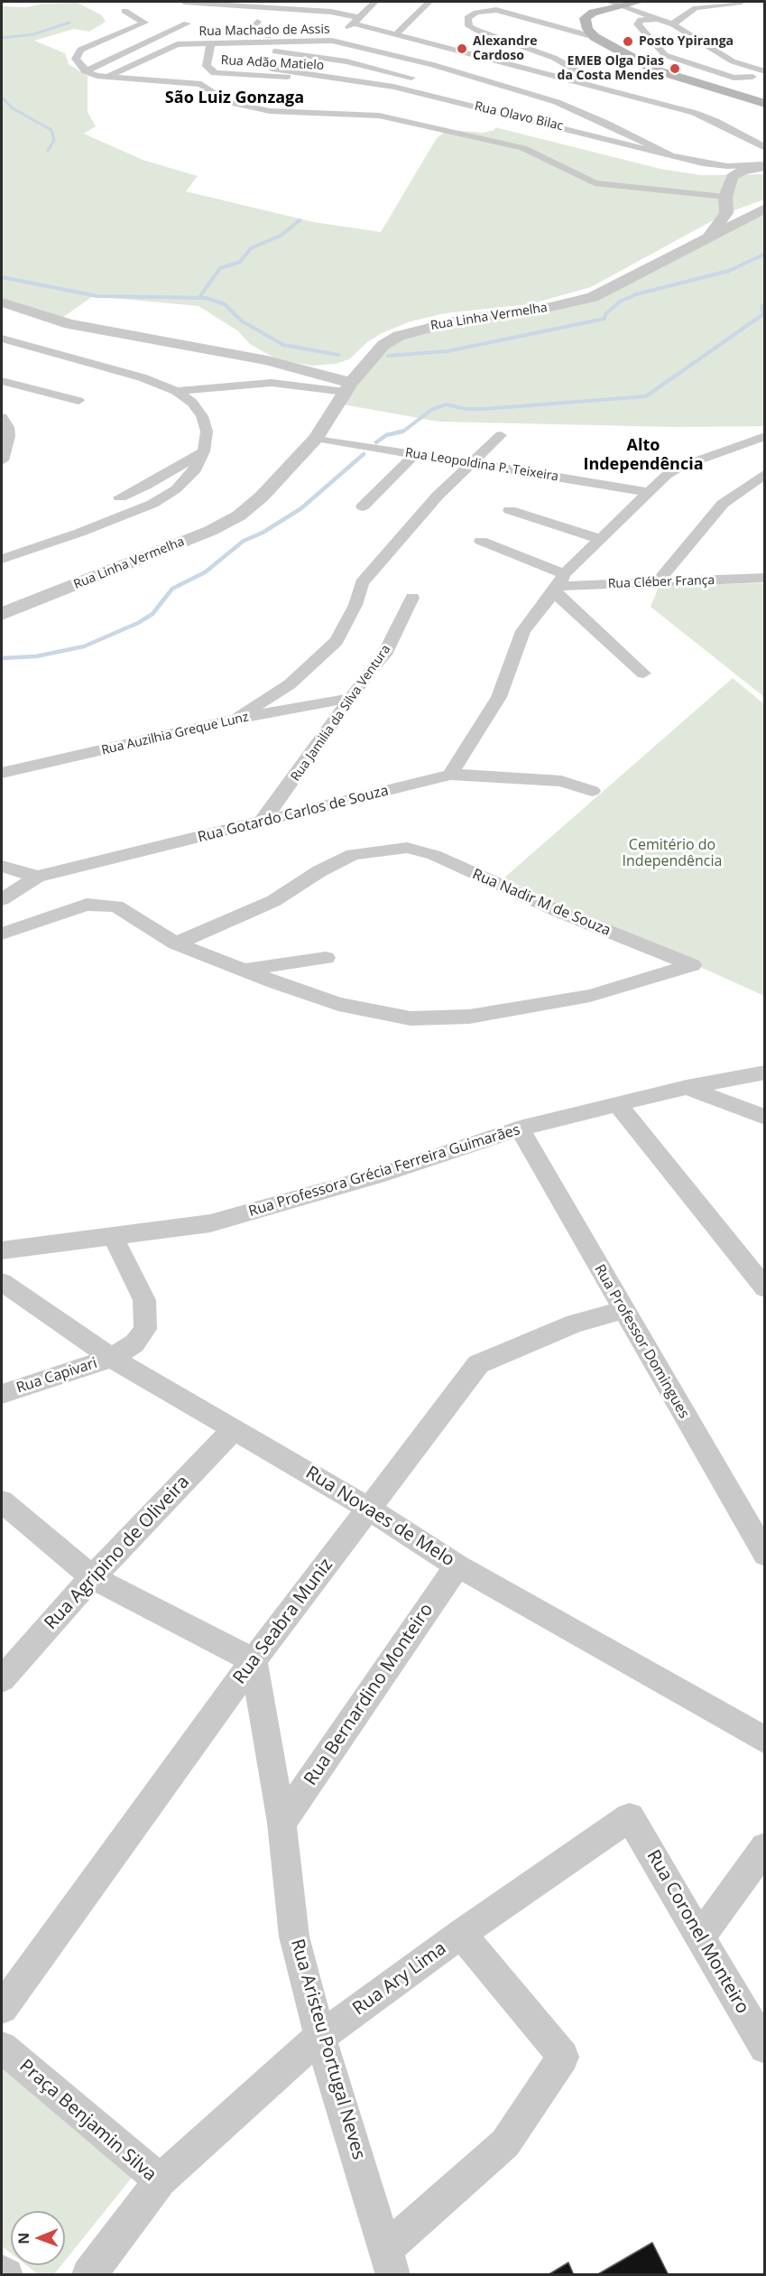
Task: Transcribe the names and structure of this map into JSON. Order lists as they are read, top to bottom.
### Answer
{
  "streets": {
    "street": [
      "Rua Machado de Assis",
      "Rua Adão Matielo",
      "Rua Olavo Bilac",
      "Rua Linha Vermelha",
      "Rua Leopoldina P. Teixeira",
      "Rua Cléber França",
      "Rua Jamilia da Silva Ventura",
      "Rua Auzilhia Greque Lunz",
      "Rua Gotardo Carlos de Souza",
      "Rua Nadir M de Souza",
      "Rua Professora Grécia Ferreira Guimarães",
      "Rua Professor Domingues",
      "Rua Capivari",
      "Rua Novaes de Melo",
      "Rua Agripino de Oliveira",
      "Rua Seabra Muniz",
      "Rua Bernardino Monteiro",
      "Rua Coronel Monteiro",
      "Rua Ary Lima",
      "Rua Aristeu Portugal Neves",
      "Praça Benjamin Silva"
    ]
  },
  "crossings": [
    ["Rua Machado de Assis", "Rua Adão Matielo"],
    ["Rua Machado de Assis", "Rua Olavo Bilac"],
    ["Rua Adão Matielo", "Rua Olavo Bilac"],
    ["Rua Olavo Bilac", "Rua Linha Vermelha"],
    ["Rua Linha Vermelha", "Rua Leopoldina P. Teixeira"],
    ["Rua Jamilia da Silva Ventura", "Rua Auzilhia Greque Lunz"],
    ["Rua Jamilia da Silva Ventura", "Rua Gotardo Carlos de Souza"],
    ["Rua Professora Grécia Ferreira Guimarães", "Rua Professor Domingues"],
    ["Rua Professora Grécia Ferreira Guimarães", "Rua Capivari"],
    ["Rua Professor Domingues", "Rua Seabra Muniz"],
    ["Rua Capivari", "Rua Novaes de Melo"],
    ["Rua Novaes de Melo", "Rua Agripino de Oliveira"],
    ["Rua Novaes de Melo", "Rua Seabra Muniz"],
    ["Rua Novaes de Melo", "Rua Bernardino Monteiro"],
    ["Rua Seabra Muniz", "Rua Aristeu Portugal Neves"],
    ["Rua Bernardino Monteiro", "Rua Aristeu Portugal Neves"],
    ["Rua Coronel Monteiro", "Rua Ary Lima"],
    ["Rua Ary Lima", "Rua Aristeu Portugal Neves"],
    ["Rua Ary Lima", "Praça Benjamin Silva"]
  ],
  "districts": ["São Luiz Gonzaga", "Alto Independência"],
  "parks": ["Cemitério do Independência"],
  "places": ["Posto Ypiranga", "Alexandre Cardoso", "EMEB Olga Dias da Costa Mendes"],
  "north": "left"
}
